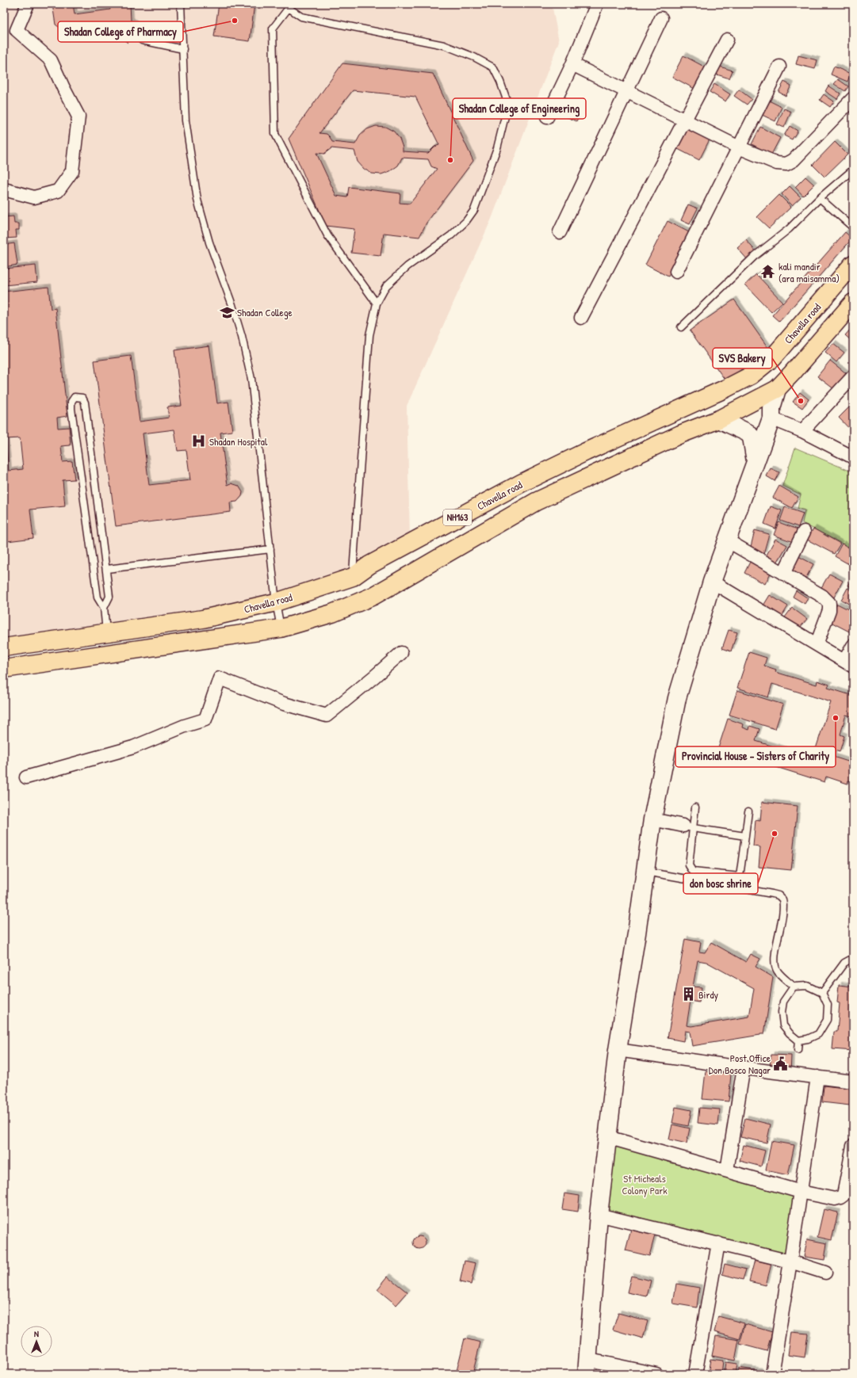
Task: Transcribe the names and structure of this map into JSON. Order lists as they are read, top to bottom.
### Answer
{
  "streets": {
    "highway": ["Chavella road", "NH163"]
  },
  "parks": ["St Micheals Colony Park"],
  "places": {
    "other": [
      "Shadan College of Pharmacy",
      "Shadan College of Engineering",
      "SVS Bakery",
      "Provincial House - Sisters of Charity",
      "don bosc shrine"
    ],
    "temple": ["kali mandir (ara maisamma)"],
    "school or university": ["Shadan College"],
    "hospital": ["Shadan Hospital"],
    "building": ["Birdy"],
    "public building": ["Post Office Don Bosco Nagar"]
  },
  "north": "top"
}
